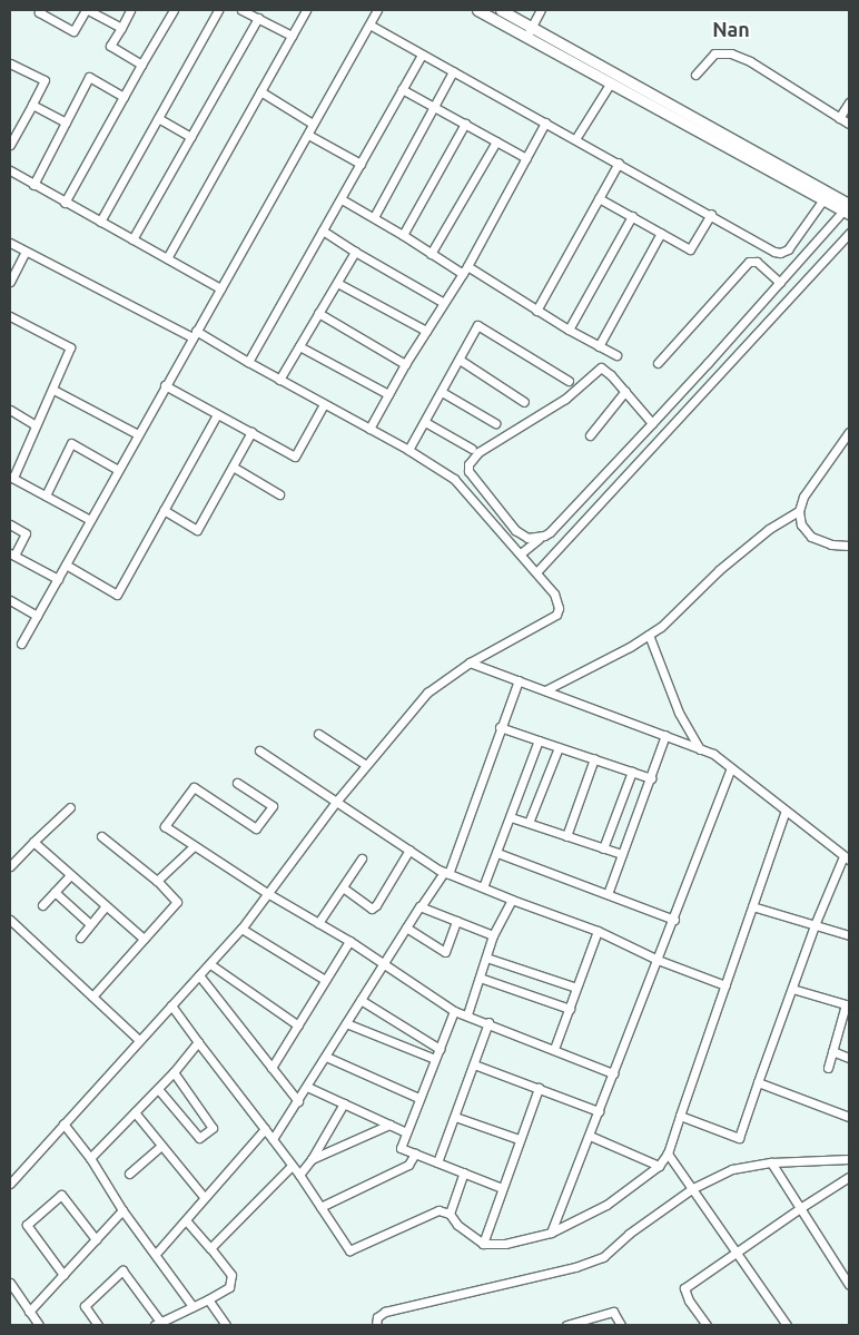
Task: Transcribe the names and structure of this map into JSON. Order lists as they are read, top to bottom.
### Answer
{
  "districts": ["Nan"]
}
